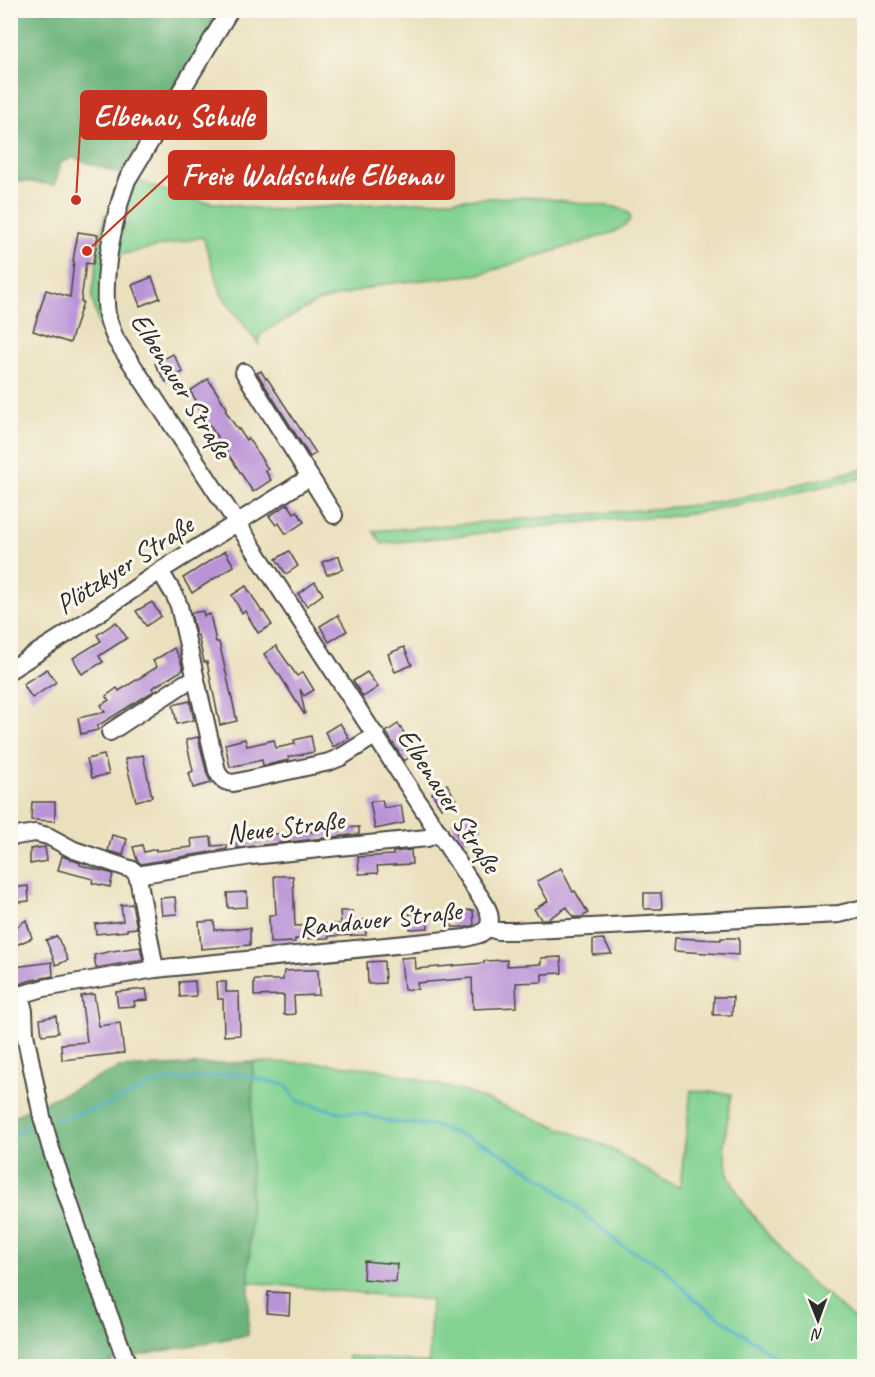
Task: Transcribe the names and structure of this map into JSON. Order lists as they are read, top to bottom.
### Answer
{
  "streets": {
    "street": [
      "Elbenauer Straße",
      "Plötzkyer Straße",
      "Neue Straße",
      "Randauer Straße"
    ]
  },
  "crossings": [
    ["Elbenauer Straße", "Plötzkyer Straße"],
    ["Elbenauer Straße", "Neue Straße"],
    ["Elbenauer Straße", "Randauer Straße"]
  ],
  "places": ["Elbenau, Schule", "Freie Waldschule Elbenau"],
  "north": "bottom"
}
